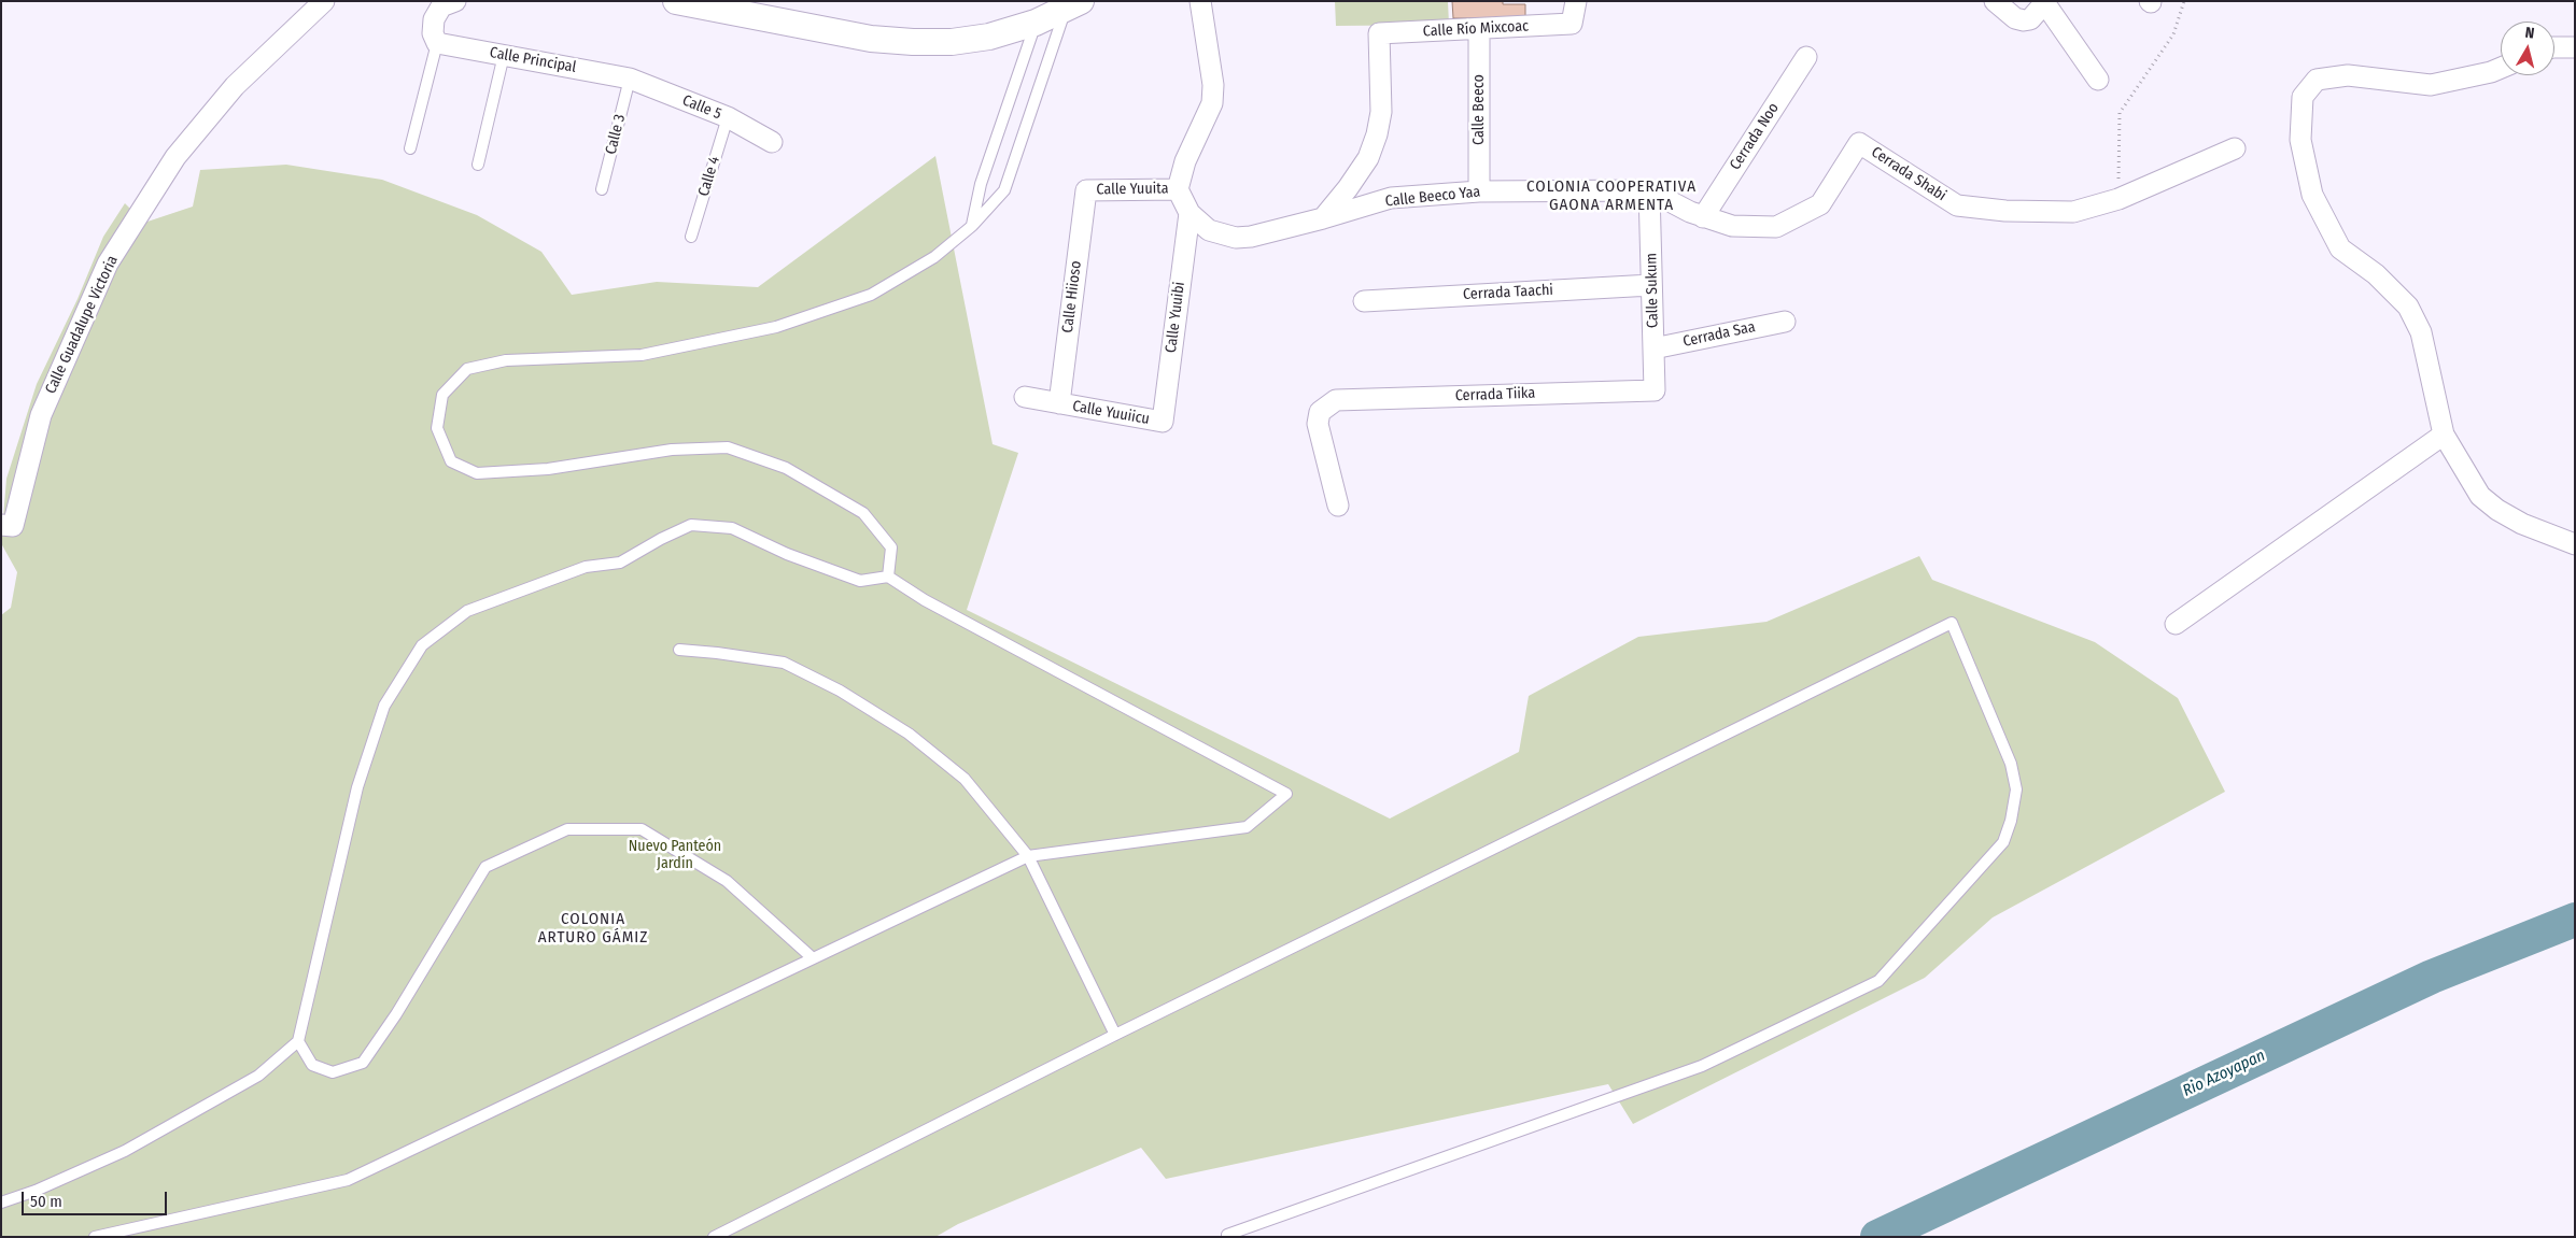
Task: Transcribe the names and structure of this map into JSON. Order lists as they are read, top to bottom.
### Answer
{
  "streets": {
    "street": [
      "Calle Río Mixcoac",
      "Calle Principal",
      "Calle 5",
      "Calle Beeco",
      "Cerrada Noo",
      "Cerrada Shabi",
      "Calle Yuuita",
      "Calle Beeco Yaa",
      "Calle Sukum",
      "Cerrada Taachi",
      "Calle Hiioso",
      "Calle Yuuibi",
      "Calle Guadalupe Victoria",
      "Cerrada Saa",
      "Cerrada Tiika",
      "Calle Yuuiicu"
    ],
    "lane": ["Calle 3", "Calle 4"]
  },
  "crossings": [
    ["Calle Río Mixcoac", "Calle Beeco"],
    ["Calle Río Mixcoac", "Calle Beeco Yaa"],
    ["Calle Principal", "Calle 5"],
    ["Calle Principal", "Calle 3"],
    ["Calle 5", "Calle 3"],
    ["Calle 5", "Calle 4"],
    ["Calle Beeco", "Calle Beeco Yaa"],
    ["Cerrada Noo", "Cerrada Shabi"],
    ["Cerrada Shabi", "Calle Beeco Yaa"],
    ["Cerrada Shabi", "Calle Sukum"],
    ["Calle Yuuita", "Calle Beeco Yaa"],
    ["Calle Yuuita", "Calle Hiioso"],
    ["Calle Beeco Yaa", "Calle Sukum"],
    ["Calle Beeco Yaa", "Calle Yuuibi"],
    ["Calle Sukum", "Cerrada Taachi"],
    ["Calle Sukum", "Cerrada Saa"],
    ["Calle Sukum", "Cerrada Tiika"],
    ["Calle Hiioso", "Calle Yuuiicu"],
    ["Calle Yuuibi", "Calle Yuuiicu"]
  ],
  "districts": ["COLONIA COOPERATIVA GAONA ARMENTA", "COLONIA ARTURO GÁMIZ"],
  "water": ["Rio Azoyapan"],
  "parks": ["Nuevo Panteón Jardín"],
  "scale_bar": "50 m",
  "north": "top"
}
